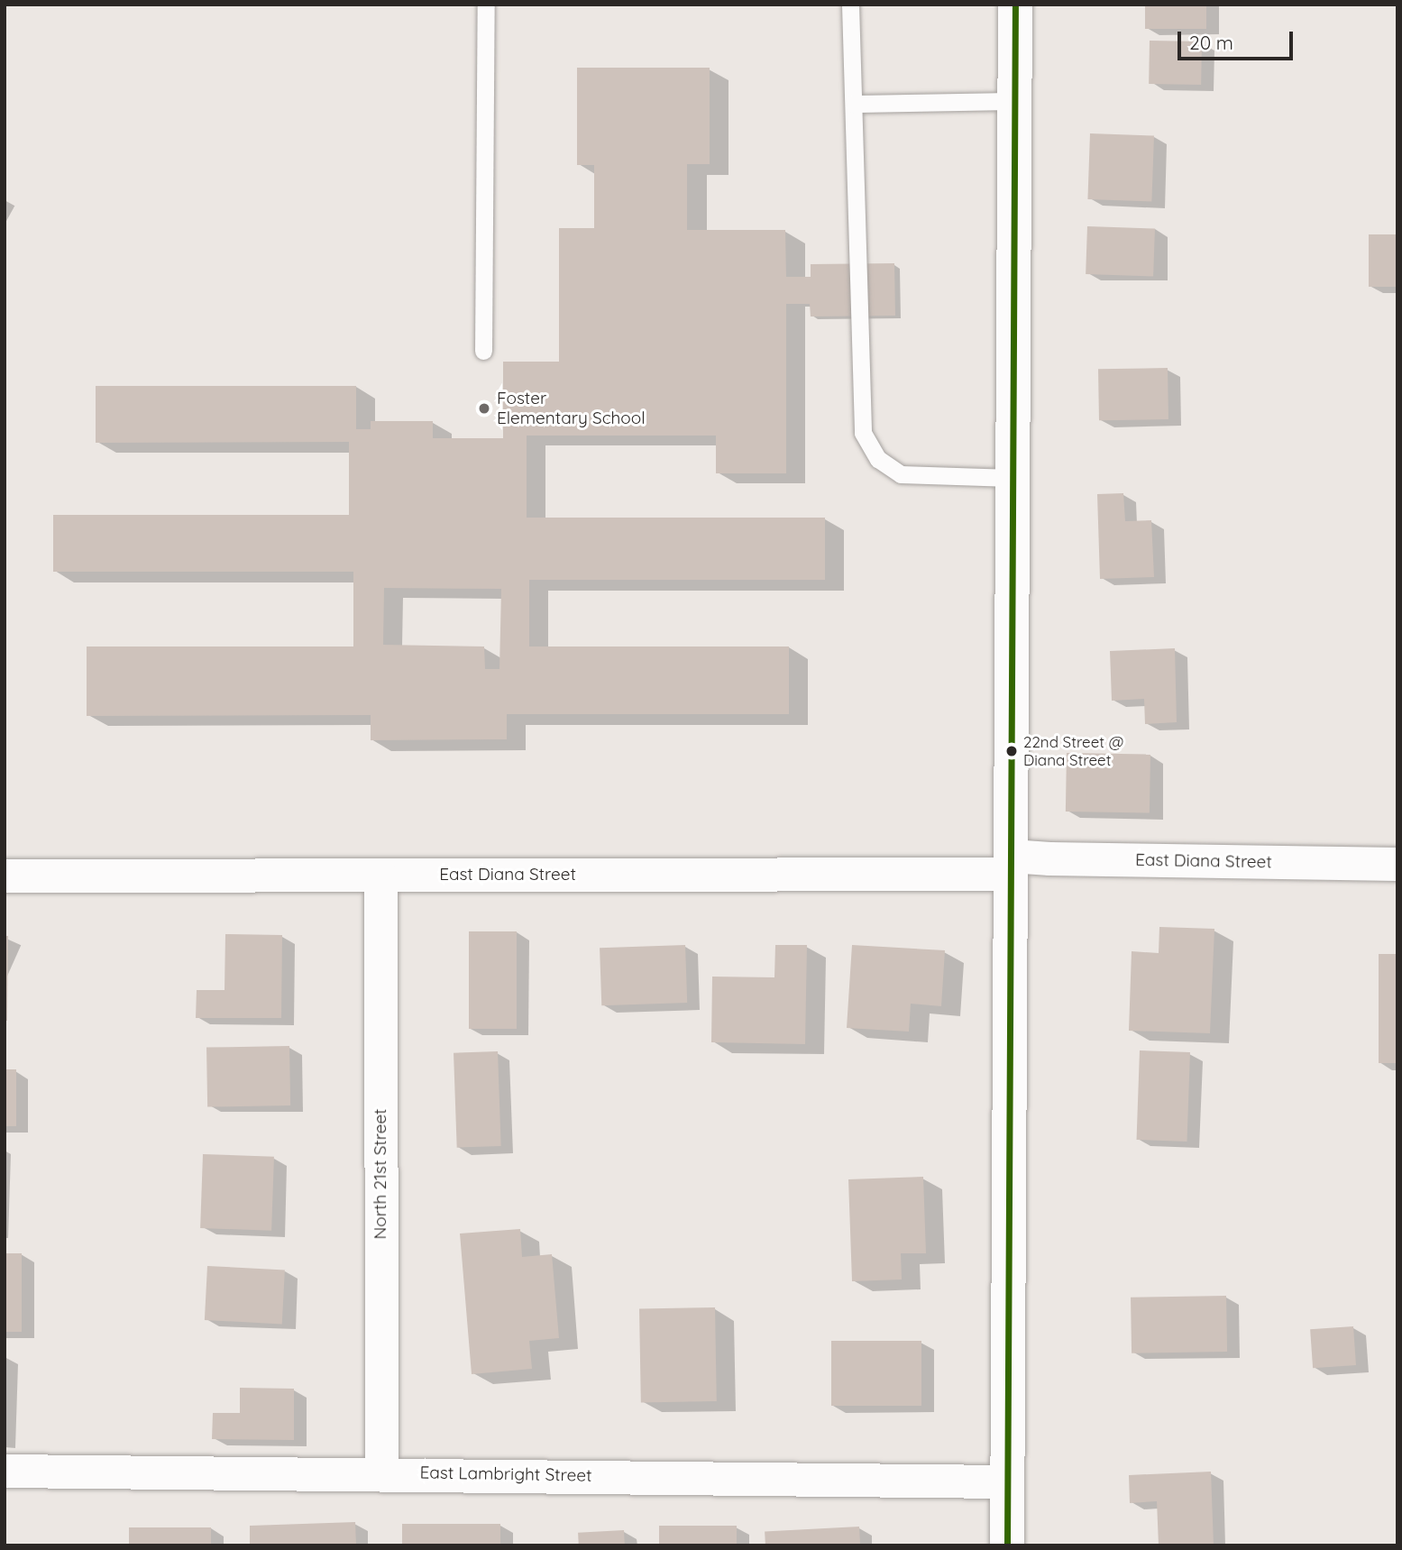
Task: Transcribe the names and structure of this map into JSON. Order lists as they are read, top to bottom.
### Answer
{
  "streets": {
    "street": ["East Diana Street", "North 21st Street", "East Lambright Street"]
  },
  "crossings": [
    ["East Diana Street", "North 21st Street"],
    ["North 21st Street", "East Lambright Street"]
  ],
  "places": ["Foster Elementary School", "22nd Street @ Diana Street"],
  "scale_bar": "20 m"
}
